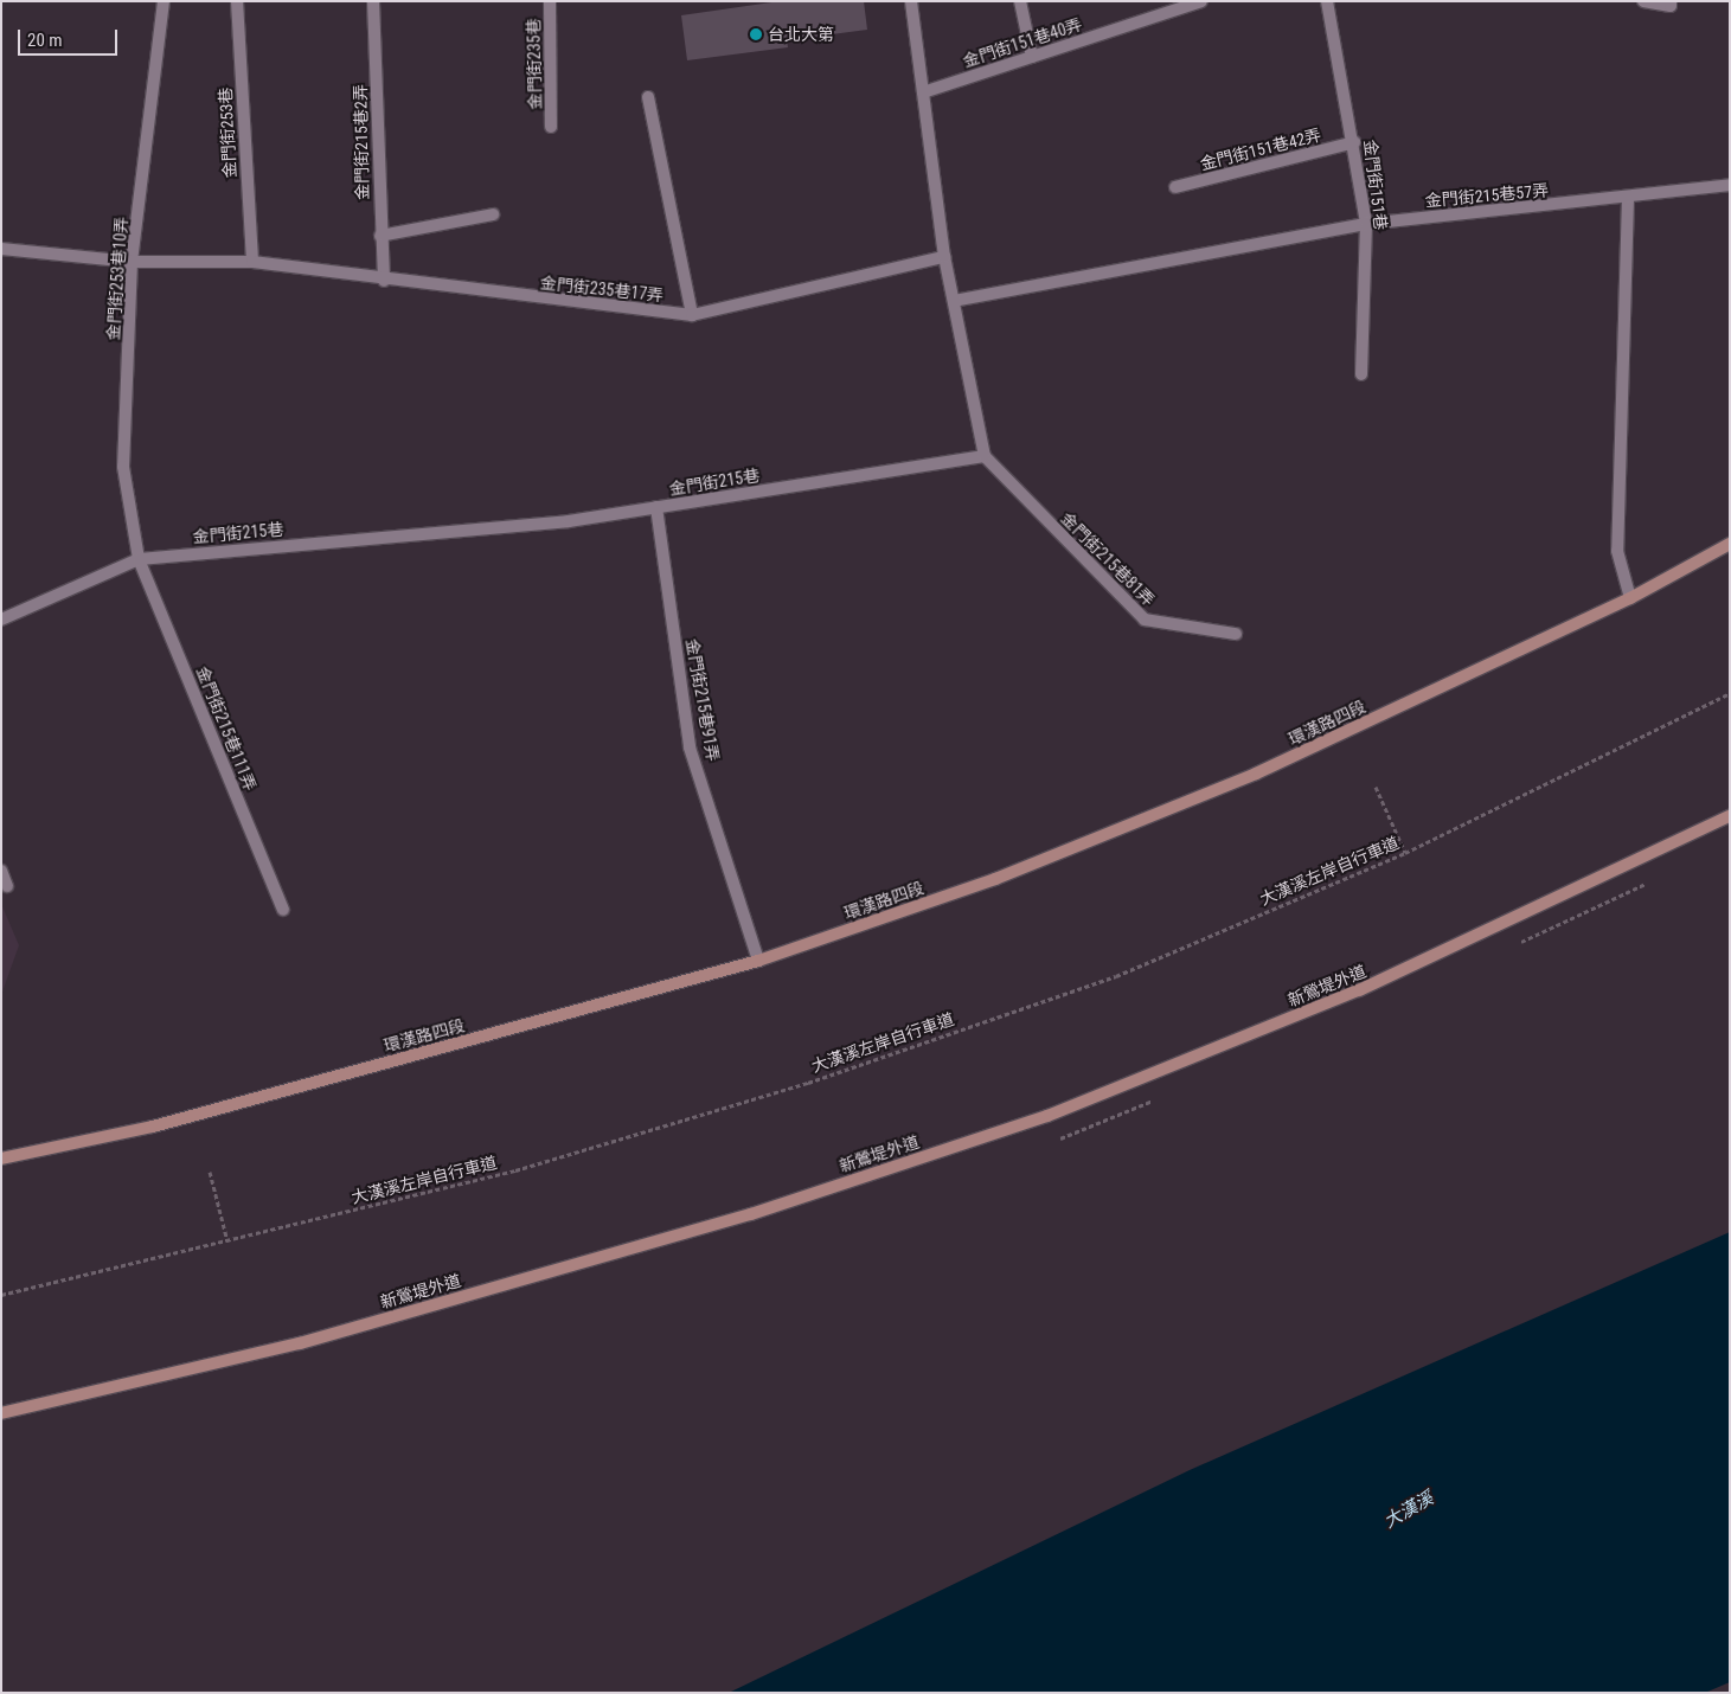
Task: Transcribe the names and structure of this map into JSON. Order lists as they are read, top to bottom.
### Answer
{
  "streets": {
    "street": ["環漢路四段", "新鶯堤外道"],
    "lane": [
      "金門街151巷40弄",
      "金門街235巷",
      "金門街253巷",
      "金門街215巷2弄",
      "金門街151巷42弄",
      "金門街151巷",
      "金門街215巷57弄",
      "金門街253巷10弄",
      "金門街235巷17弄",
      "金門街215巷",
      "金門街215巷81弄",
      "金門街215巷91弄",
      "金門街215巷111弄"
    ],
    "path": ["大漢溪左岸自行車道"]
  },
  "crossings": [
    ["金門街253巷", "金門街235巷17弄"],
    ["金門街215巷2弄", "金門街235巷17弄"],
    ["金門街151巷42弄", "金門街151巷"],
    ["金門街151巷", "金門街215巷57弄"],
    ["金門街253巷10弄", "金門街235巷17弄"],
    ["金門街253巷10弄", "金門街215巷"],
    ["金門街253巷10弄", "金門街215巷111弄"],
    ["金門街215巷", "金門街215巷81弄"],
    ["金門街215巷", "金門街215巷91弄"],
    ["金門街215巷", "金門街215巷111弄"],
    ["金門街215巷91弄", "環漢路四段"]
  ],
  "water": ["大漢溪"],
  "places": ["台北大第"],
  "scale_bar": "20 m"
}
